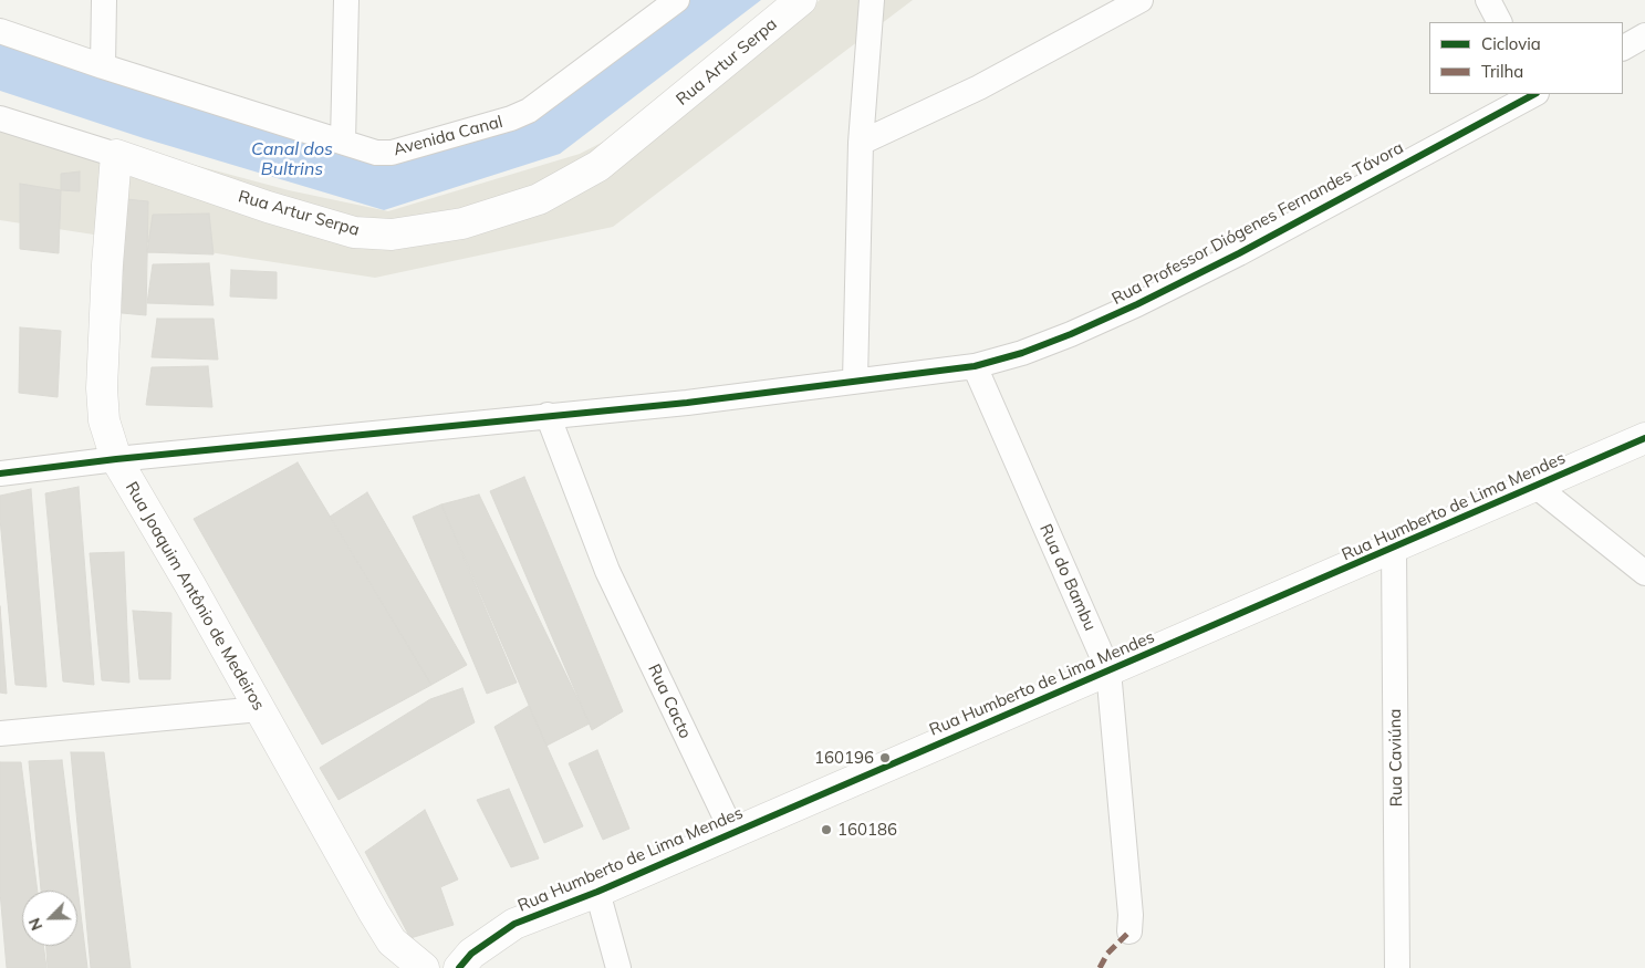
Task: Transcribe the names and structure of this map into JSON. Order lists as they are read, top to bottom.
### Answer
{
  "streets": {
    "street": [
      "Rua Artur Serpa",
      "Avenida Canal",
      "Rua Professor Diógenes Fernandes Távora",
      "Rua Humberto de Lima Mendes",
      "Rua do Bambu",
      "Rua Joaquim Antônio de Medeiros",
      "Rua Cacto",
      "Rua Caviúna"
    ]
  },
  "crossings": [
    ["Rua Artur Serpa", "Rua Joaquim Antônio de Medeiros"],
    ["Rua Professor Diógenes Fernandes Távora", "Rua do Bambu"],
    ["Rua Professor Diógenes Fernandes Távora", "Rua Joaquim Antônio de Medeiros"],
    ["Rua Professor Diógenes Fernandes Távora", "Rua Cacto"],
    ["Rua Humberto de Lima Mendes", "Rua do Bambu"],
    ["Rua Humberto de Lima Mendes", "Rua Cacto"],
    ["Rua Humberto de Lima Mendes", "Rua Caviúna"]
  ],
  "water": ["Canal dos Bultrins"],
  "places": ["160196", "160186"],
  "legend": ["Ciclovia", "Trilha"],
  "north": "bottom left"
}
